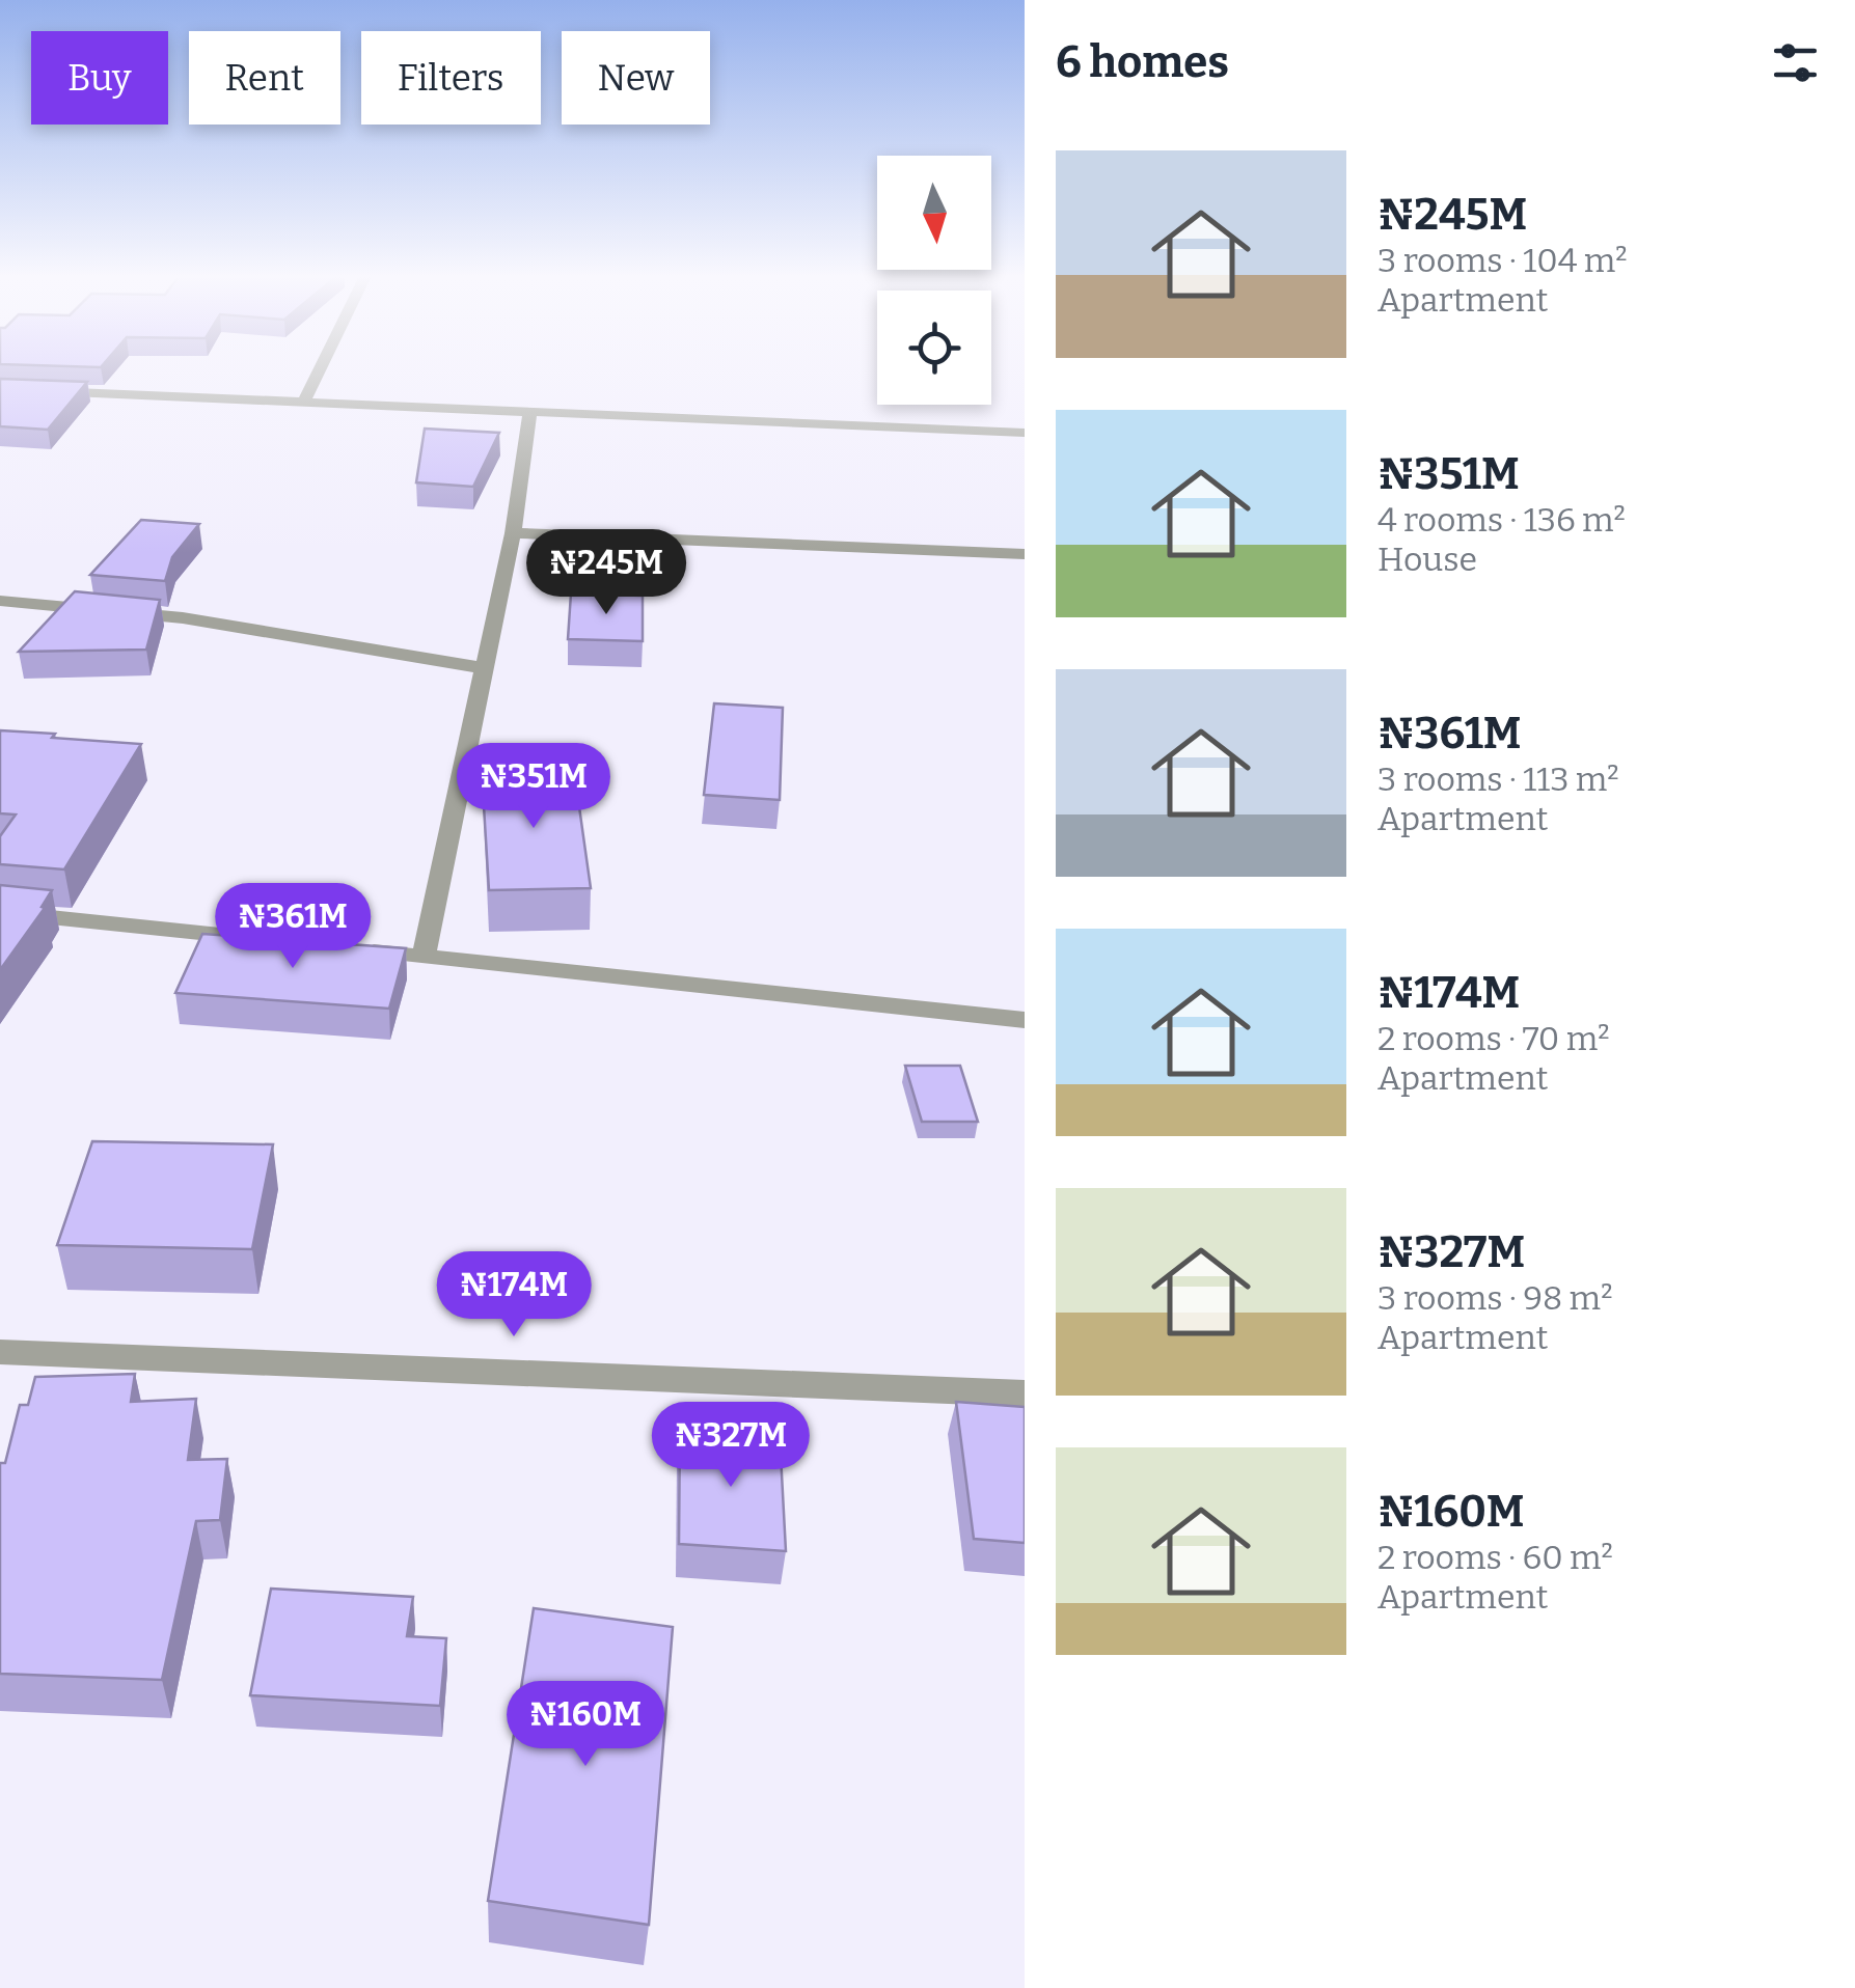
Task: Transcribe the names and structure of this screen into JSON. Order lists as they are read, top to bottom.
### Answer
{
  "north": "bottom",
  "page": {
    "heading": "6 homes",
    "chip": [
      "Buy",
      "Rent",
      "Filters",
      "New"
    ],
    "list": [
      {
        "name": "₦245M",
        "note": "3 rooms · 104 m² · Apartment"
      },
      {
        "name": "₦351M",
        "note": "4 rooms · 136 m² · House"
      },
      {
        "name": "₦361M",
        "note": "3 rooms · 113 m² · Apartment"
      },
      {
        "name": "₦174M",
        "note": "2 rooms · 70 m² · Apartment"
      },
      {
        "name": "₦327M",
        "note": "3 rooms · 98 m² · Apartment"
      },
      {
        "name": "₦160M",
        "note": "2 rooms · 60 m² · Apartment"
      }
    ],
    "price": [
      "₦245M",
      "₦351M",
      "₦361M",
      "₦174M",
      "₦327M",
      "₦160M"
    ]
  }
}
